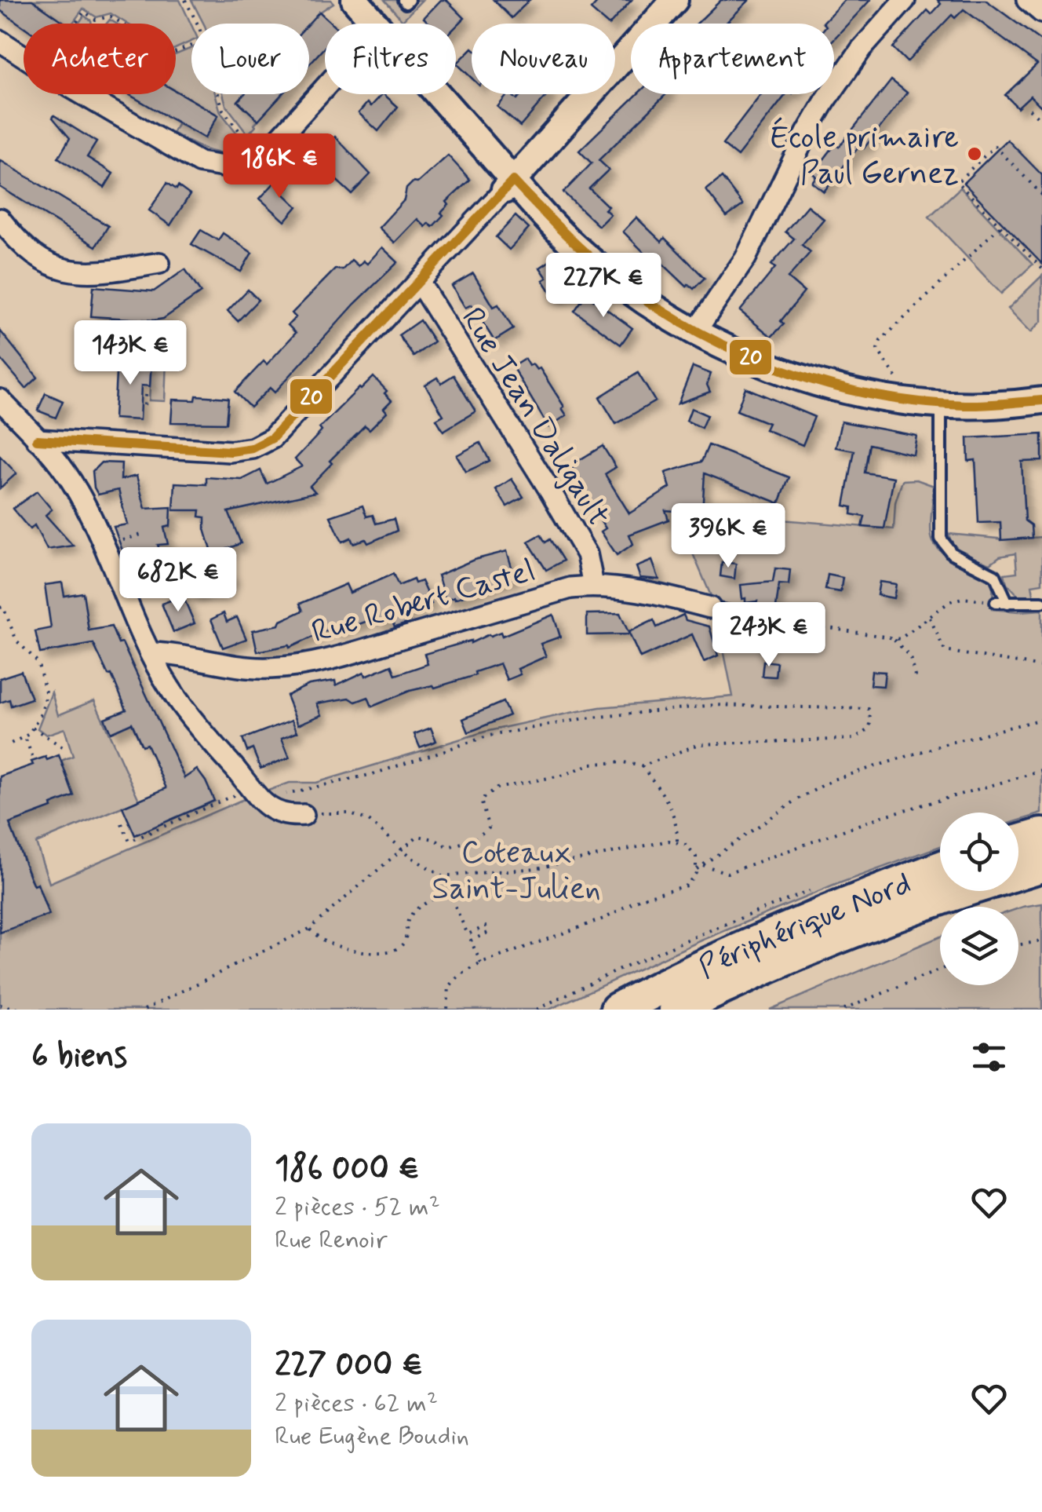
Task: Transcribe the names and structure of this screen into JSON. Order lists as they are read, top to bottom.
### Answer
{
  "streets": {
    "highway": ["Périphérique Nord"],
    "street": ["Rue Jean Daligault", "Rue Robert Castel"]
  },
  "crossings": [
    ["Rue Jean Daligault", "Rue Robert Castel"]
  ],
  "parks": ["Coteaux Saint-Julien"],
  "places": ["École primaire Paul Gernez"],
  "lines": ["transit line 20"],
  "page": {
    "chip": [
      "Acheter",
      "Louer",
      "Filtres",
      "Nouveau",
      "Appartement"
    ],
    "price": [
      "186K €",
      "227K €",
      "143K €",
      "396K €",
      "682K €",
      "243K €"
    ],
    "heading": "6 biens",
    "list": [
      {
        "name": "186 000 €",
        "note": "2 pièces · 52 m² · Rue Renoir"
      },
      {
        "name": "227 000 €",
        "note": "2 pièces · 62 m² · Rue Eugène Boudin"
      }
    ]
  }
}
